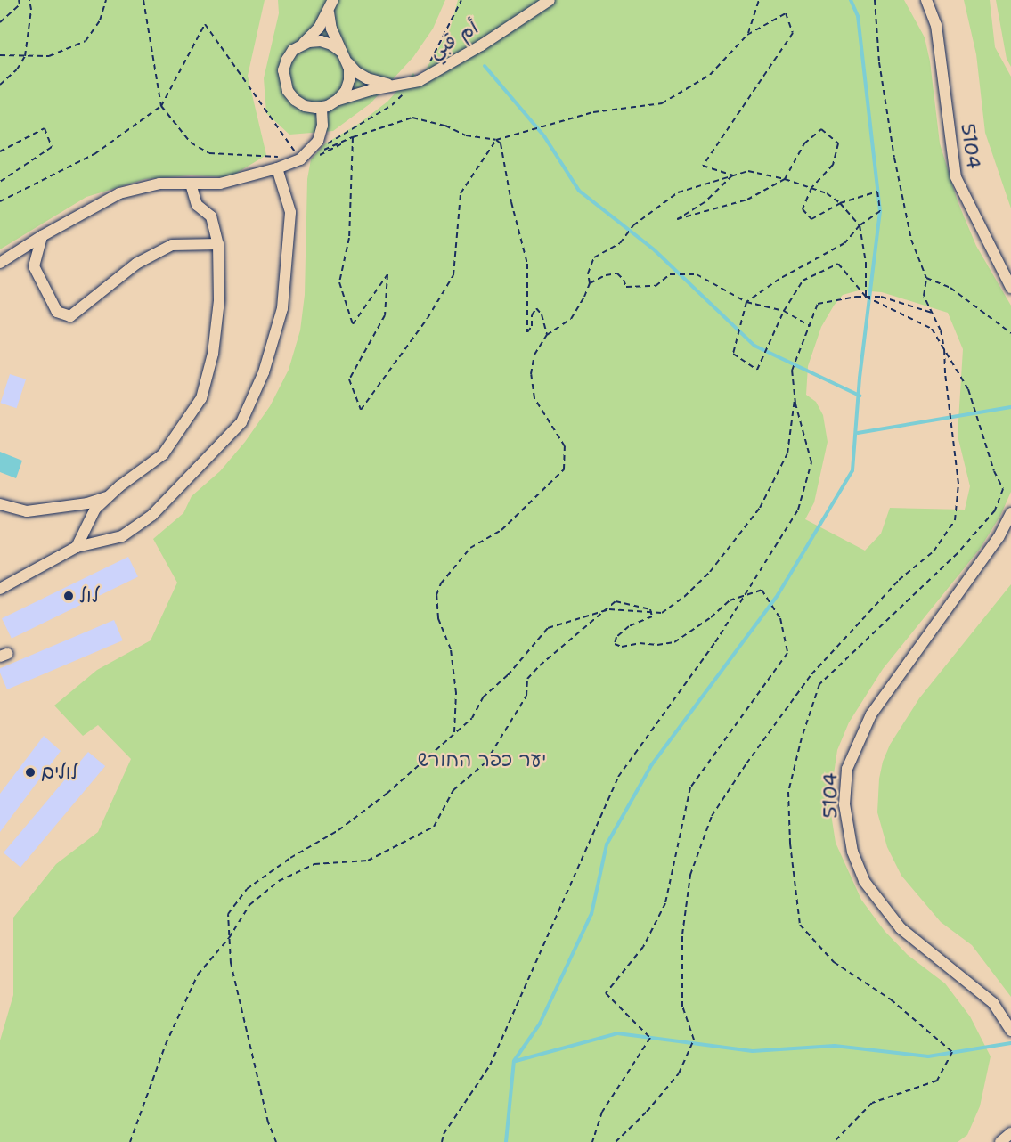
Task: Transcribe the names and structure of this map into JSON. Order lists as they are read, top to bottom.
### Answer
{
  "streets": {
    "street": ["أم قبي", "5104"]
  },
  "parks": ["יער כפר החורש"],
  "places": ["לול", "לולים"]
}
